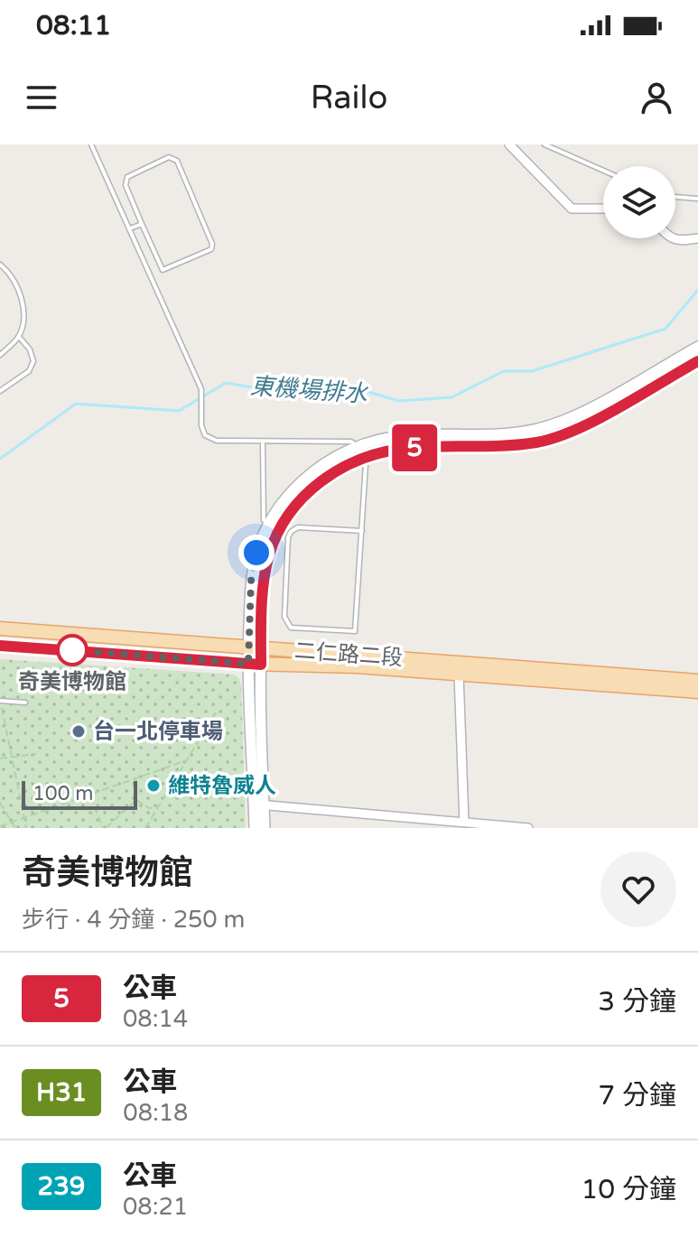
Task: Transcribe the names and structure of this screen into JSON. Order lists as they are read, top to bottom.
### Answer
{
  "streets": {
    "main road": ["二仁路二段"]
  },
  "water": ["東機場排水"],
  "places": ["奇美博物館", "台一北停車場", "維特魯威人"],
  "lines": ["bus line 5"],
  "scale_bar": "100 m",
  "page": {
    "status": "08:11",
    "header": "Railo",
    "on_map": "5",
    "scale": "100 m",
    "heading": ["奇美博物館", "步行 · 4 分鐘 · 250 m"],
    "list": [
      {
        "mark": "5",
        "name": "公車",
        "note": "08:14",
        "value": "3 分鐘"
      },
      {
        "mark": "H31",
        "name": "公車",
        "note": "08:18",
        "value": "7 分鐘"
      },
      {
        "mark": "239",
        "name": "公車",
        "note": "08:21",
        "value": "10 分鐘"
      }
    ]
  }
}
